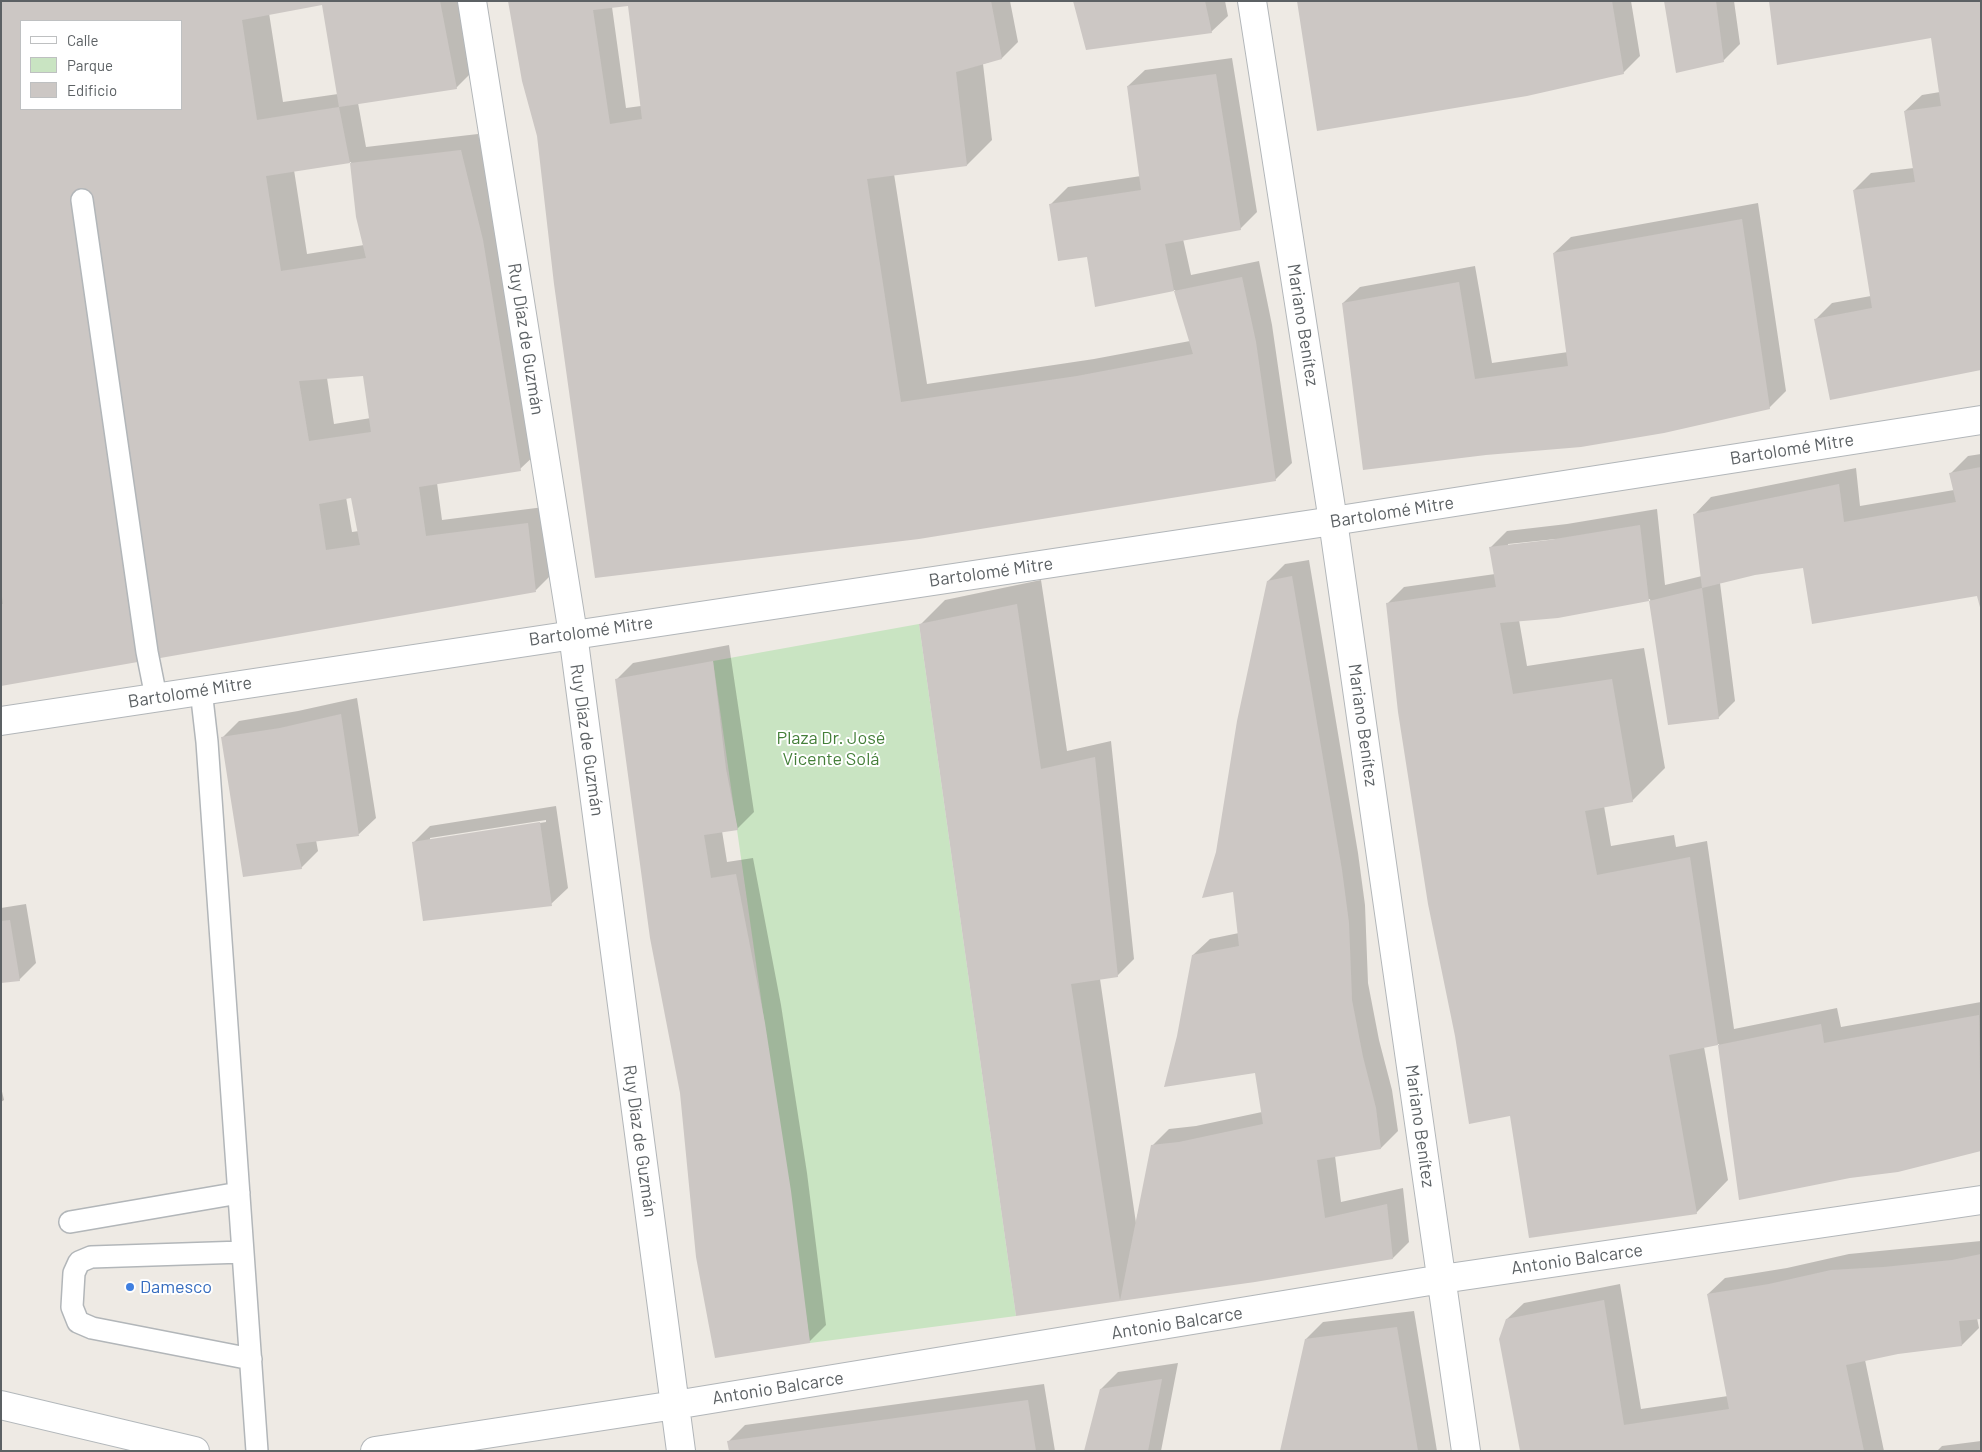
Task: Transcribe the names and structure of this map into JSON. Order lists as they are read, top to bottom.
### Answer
{
  "streets": {
    "street": [
      "Mariano Benítez",
      "Ruy Díaz de Guzmán",
      "Bartolomé Mitre",
      "Antonio Balcarce"
    ]
  },
  "crossings": [
    ["Mariano Benítez", "Bartolomé Mitre"],
    ["Mariano Benítez", "Antonio Balcarce"],
    ["Ruy Díaz de Guzmán", "Bartolomé Mitre"],
    ["Ruy Díaz de Guzmán", "Antonio Balcarce"]
  ],
  "parks": ["Plaza Dr. José Vicente Solá"],
  "places": ["Damesco"],
  "legend": ["Calle", "Parque", "Edificio"]
}
